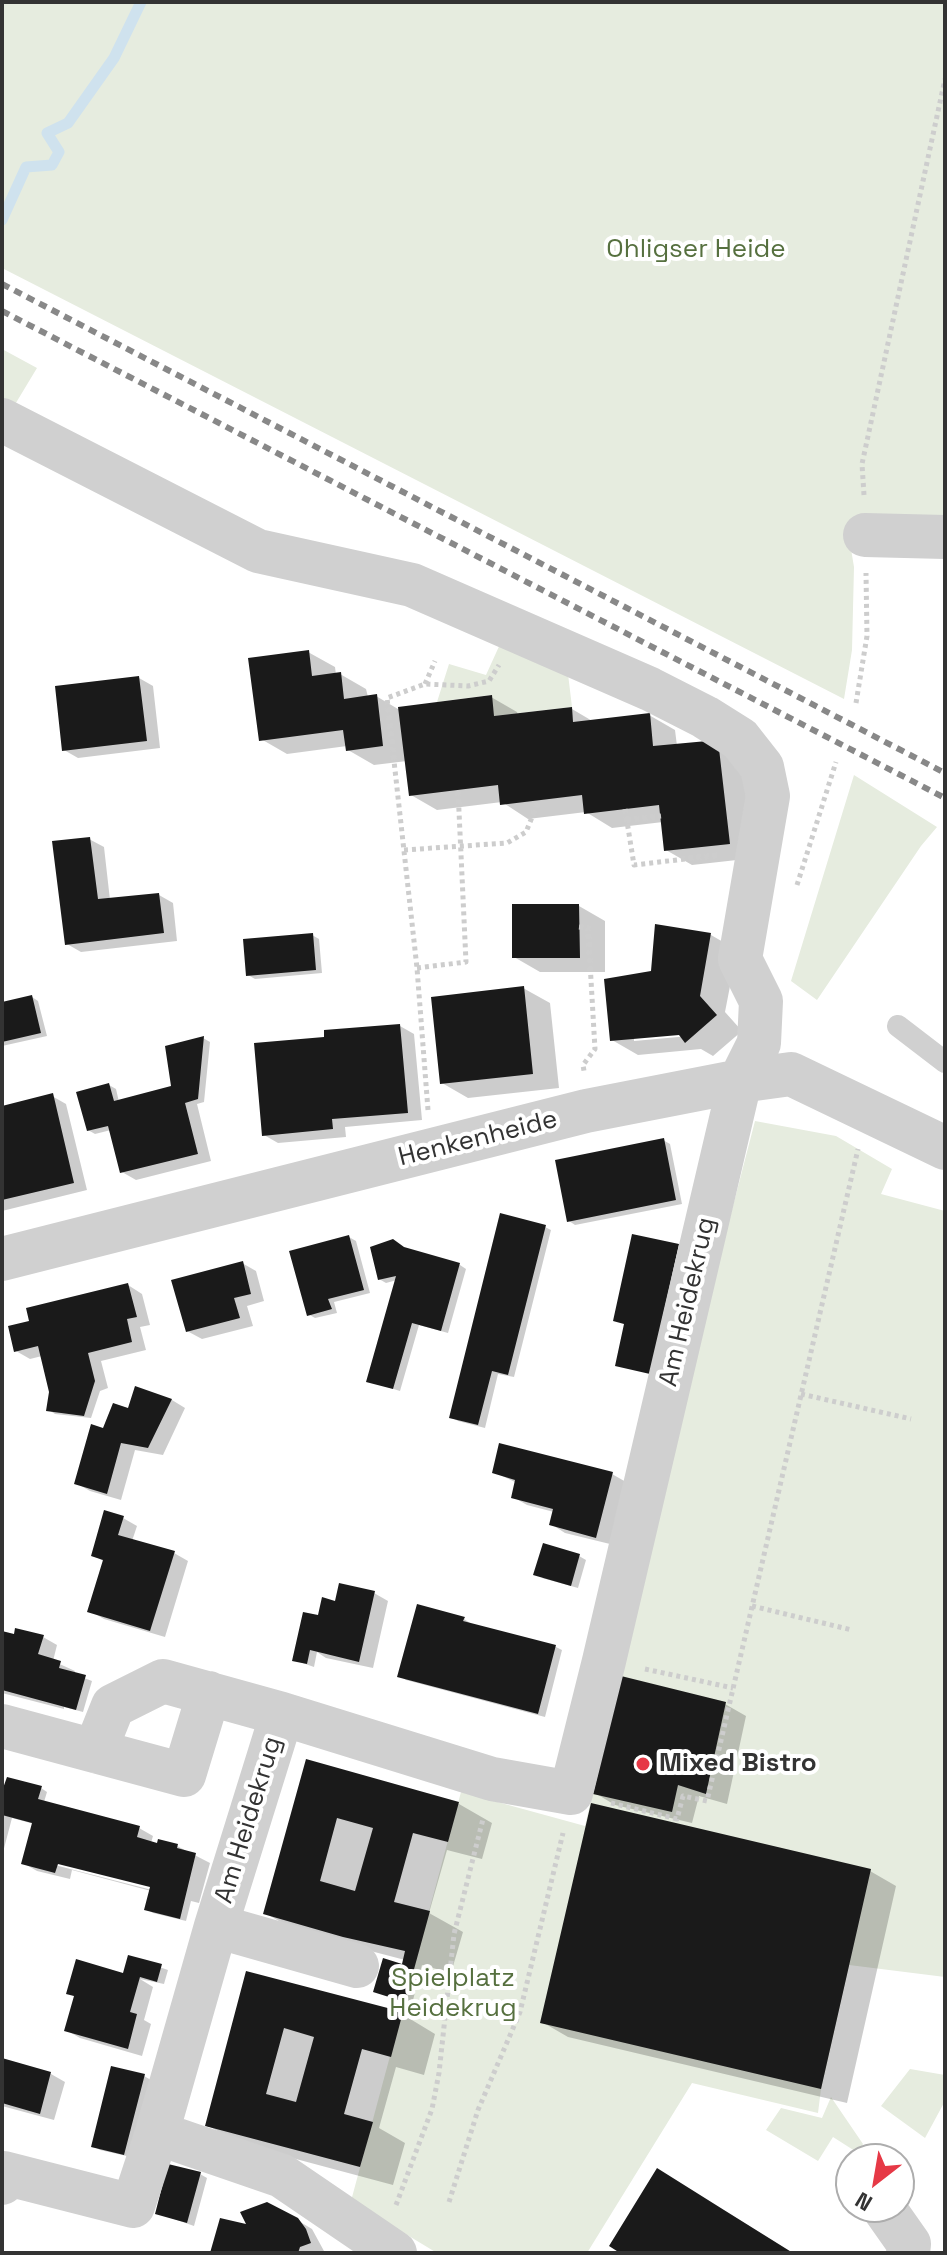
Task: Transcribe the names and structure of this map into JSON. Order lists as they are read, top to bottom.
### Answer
{
  "streets": {
    "street": ["Henkenheide", "Am Heidekrug"]
  },
  "crossings": [
    ["Henkenheide", "Am Heidekrug"]
  ],
  "parks": ["Ohligser Heide", "Spielplatz Heidekrug"],
  "places": ["Mixed Bistro"],
  "north": "bottom left"
}
